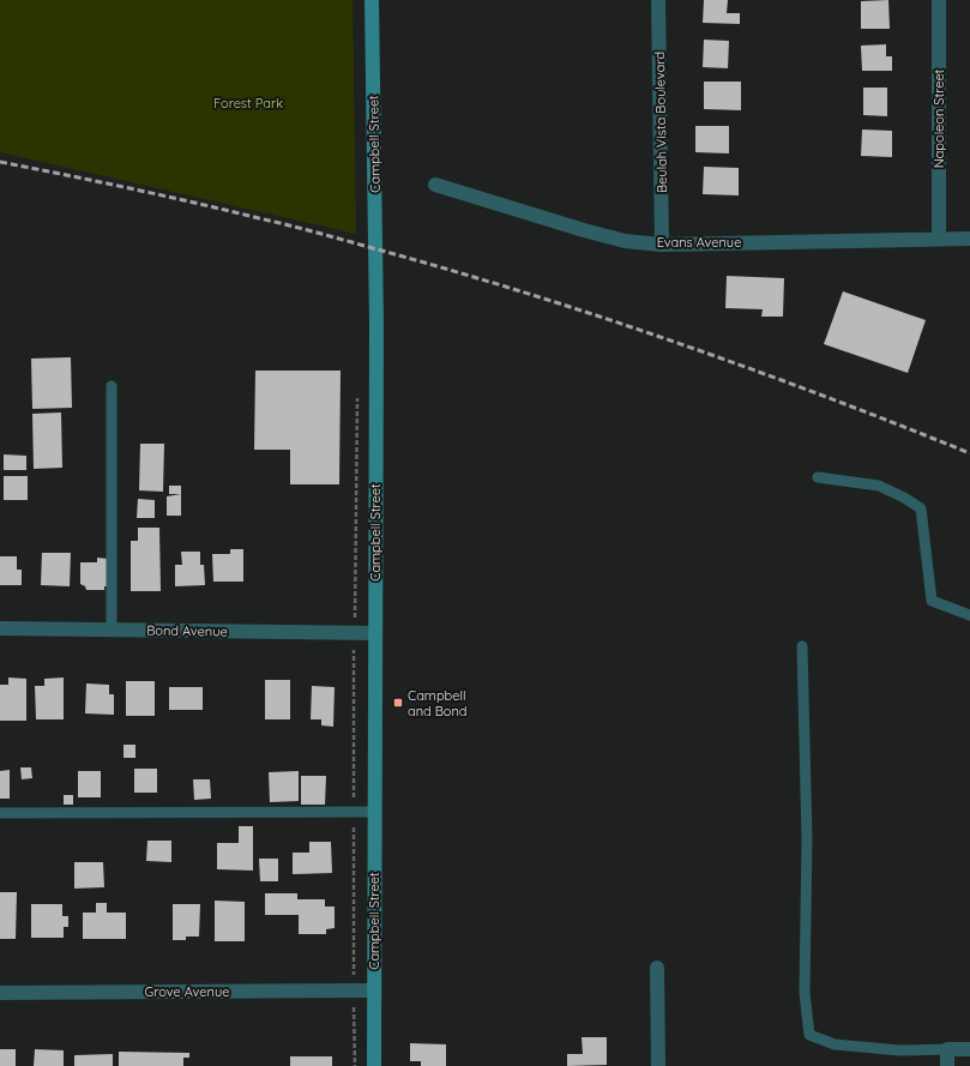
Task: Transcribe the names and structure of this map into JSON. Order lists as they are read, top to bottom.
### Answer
{
  "streets": {
    "main road": ["Campbell Street"],
    "street": [
      "Napoleon Street",
      "Beulah Vista Boulevard",
      "Evans Avenue",
      "Bond Avenue",
      "Grove Avenue"
    ]
  },
  "crossings": [
    ["Napoleon Street", "Evans Avenue"],
    ["Beulah Vista Boulevard", "Evans Avenue"],
    ["Campbell Street", "Bond Avenue"],
    ["Campbell Street", "Grove Avenue"]
  ],
  "parks": ["Forest Park"],
  "places": {
    "transit": ["Campbell and Bond"]
  }
}
